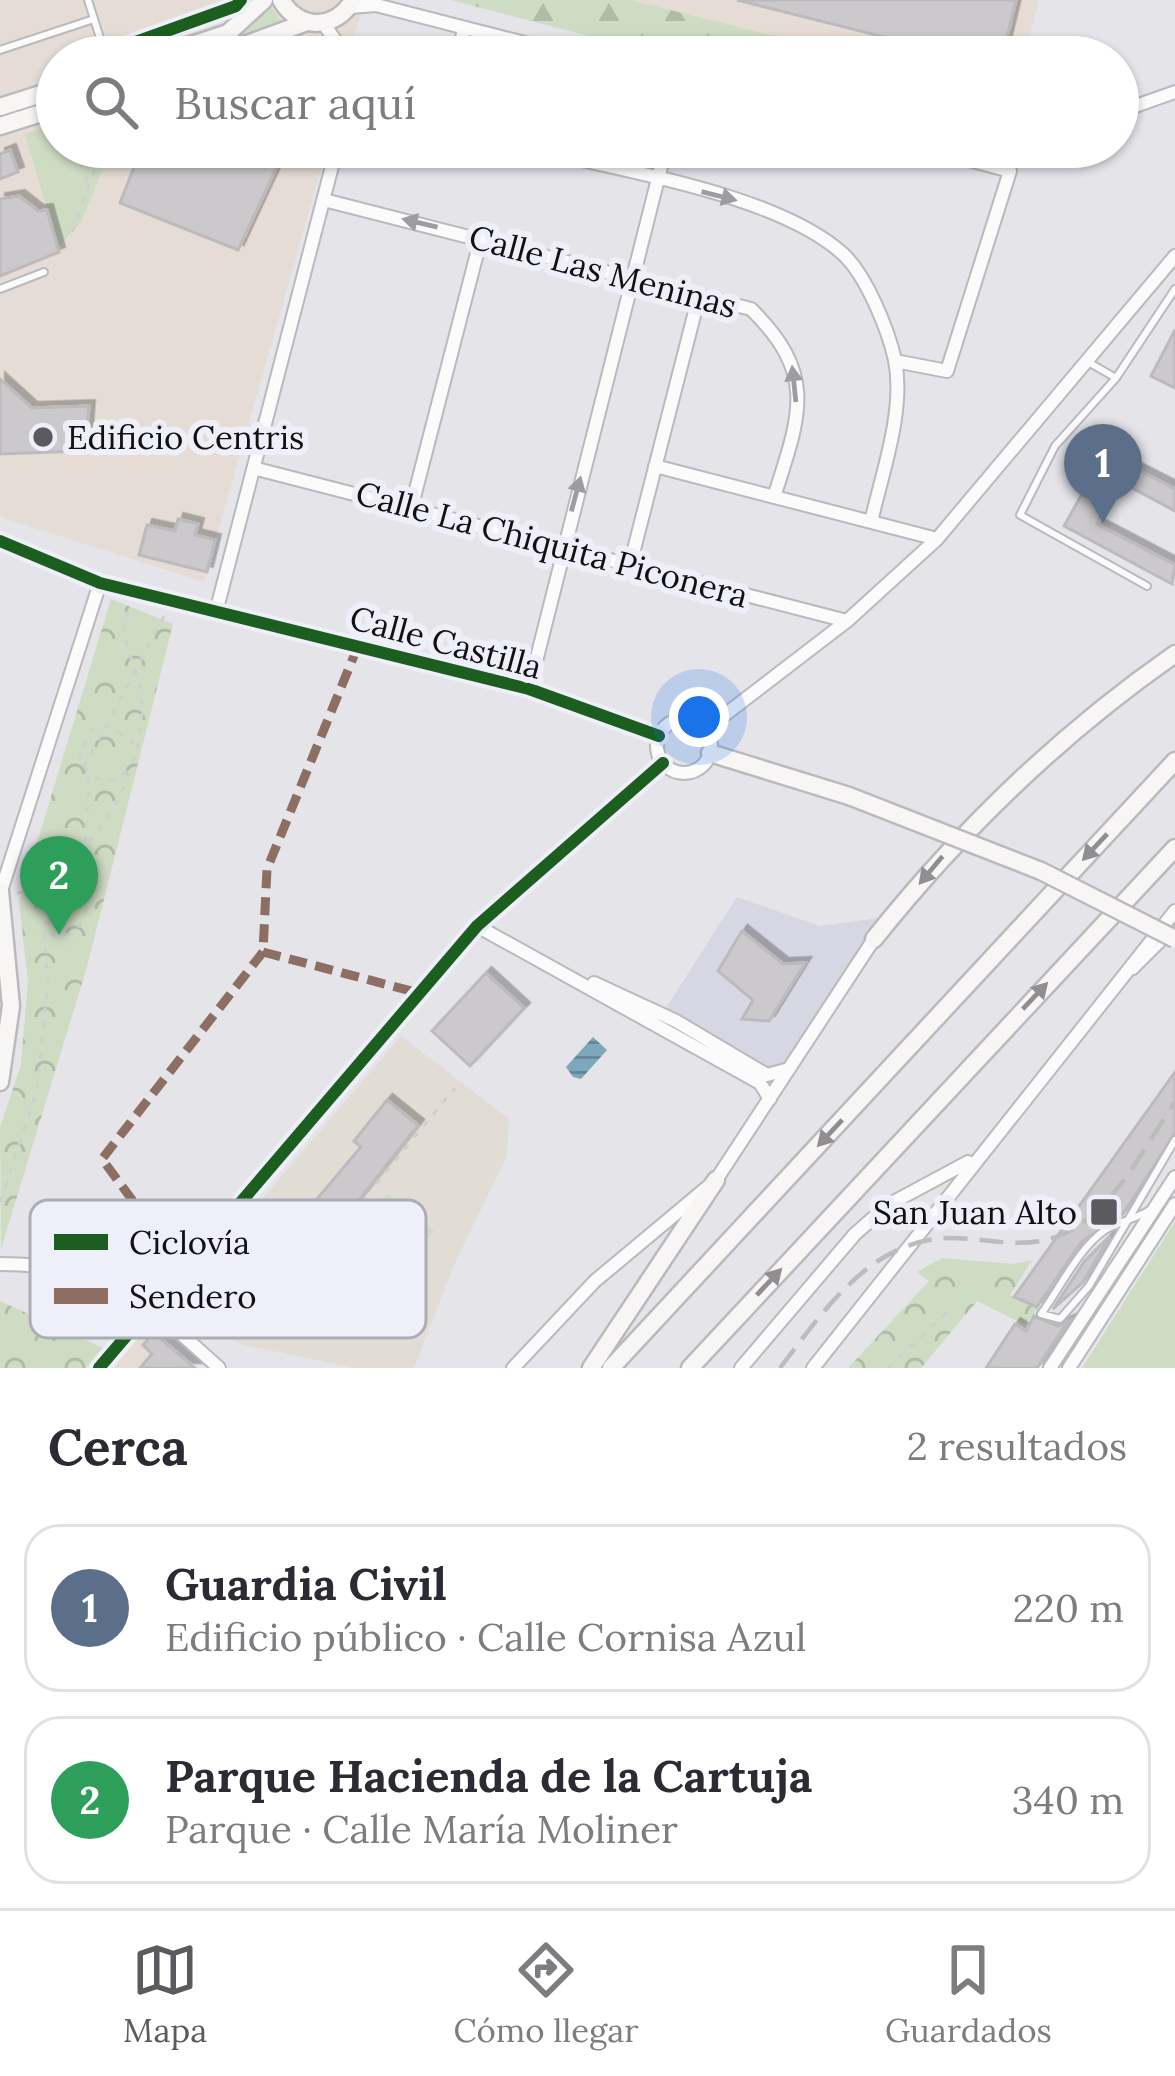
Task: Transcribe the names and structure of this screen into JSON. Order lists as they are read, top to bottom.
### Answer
{
  "streets": {
    "street": ["Calle Las Meninas", "Calle La Chiquita Piconera", "Calle Castilla"]
  },
  "places": {
    "other": ["Edificio Centris"],
    "transit": ["San Juan Alto"]
  },
  "legend": ["Ciclovía", "Sendero"],
  "page": {
    "search": "Buscar aquí",
    "pins": ["1", "2"],
    "heading": ["Cerca", "2 resultados"],
    "list": [
      {
        "mark": "1",
        "name": "Guardia Civil",
        "note": "Edificio público · Calle Cornisa Azul",
        "value": "220 m"
      },
      {
        "mark": "2",
        "name": "Parque Hacienda de la Cartuja",
        "note": "Parque · Calle María Moliner",
        "value": "340 m"
      }
    ],
    "nav": ["Mapa", "Cómo llegar", "Guardados"]
  }
}
